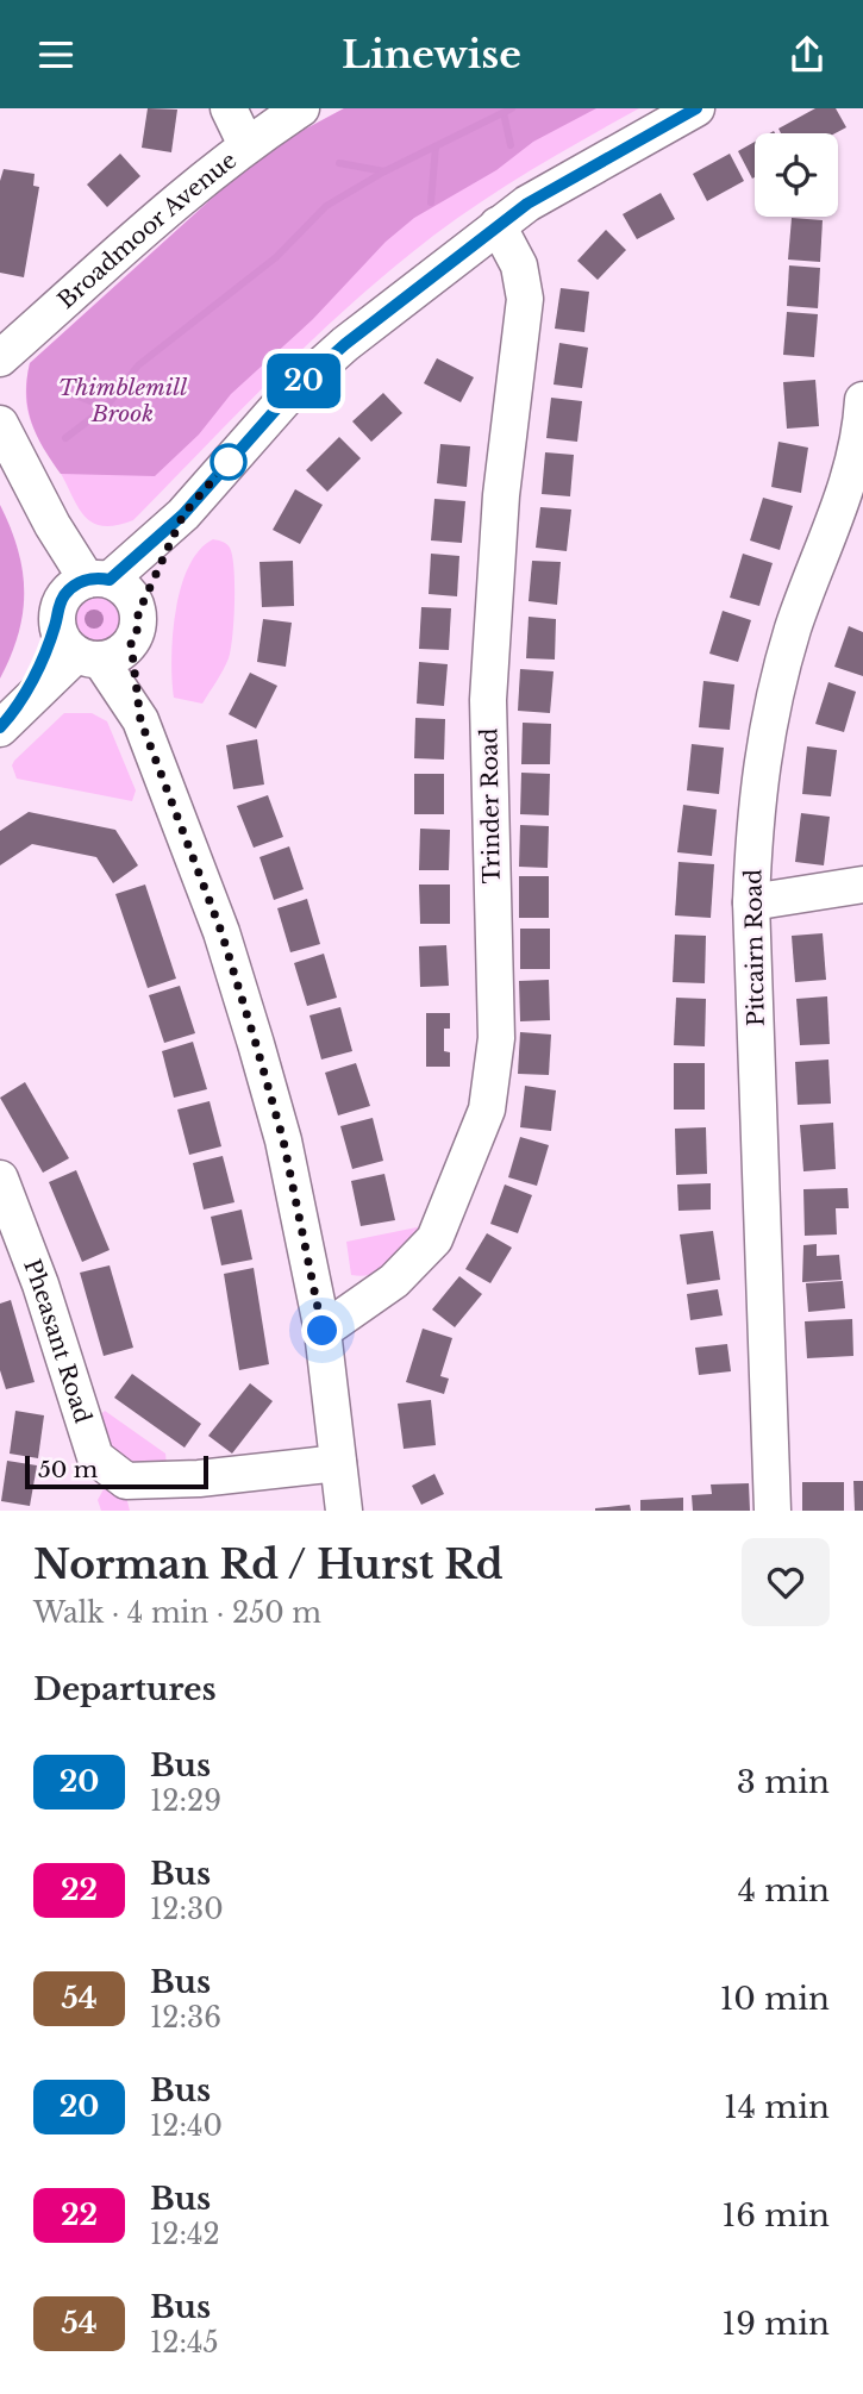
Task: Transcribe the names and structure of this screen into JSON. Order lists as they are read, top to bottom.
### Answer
{
  "streets": {
    "street": [
      "Broadmoor Avenue",
      "Trinder Road",
      "Pitcairn Road",
      "Pheasant Road"
    ]
  },
  "parks": ["Thimblemill Brook"],
  "lines": ["bus line 20"],
  "scale_bar": "50 m",
  "page": {
    "header": "Linewise",
    "on_map": "20",
    "scale": "50 m",
    "heading": [
      ["Norman Rd / Hurst Rd", "Walk · 4 min · 250 m"],
      "Departures"
    ],
    "list": [
      {
        "mark": "20",
        "name": "Bus",
        "note": "12:29",
        "value": "3 min"
      },
      {
        "mark": "22",
        "name": "Bus",
        "note": "12:30",
        "value": "4 min"
      },
      {
        "mark": "54",
        "name": "Bus",
        "note": "12:36",
        "value": "10 min"
      },
      {
        "mark": "20",
        "name": "Bus",
        "note": "12:40",
        "value": "14 min"
      },
      {
        "mark": "22",
        "name": "Bus",
        "note": "12:42",
        "value": "16 min"
      },
      {
        "mark": "54",
        "name": "Bus",
        "note": "12:45",
        "value": "19 min"
      }
    ]
  }
}
